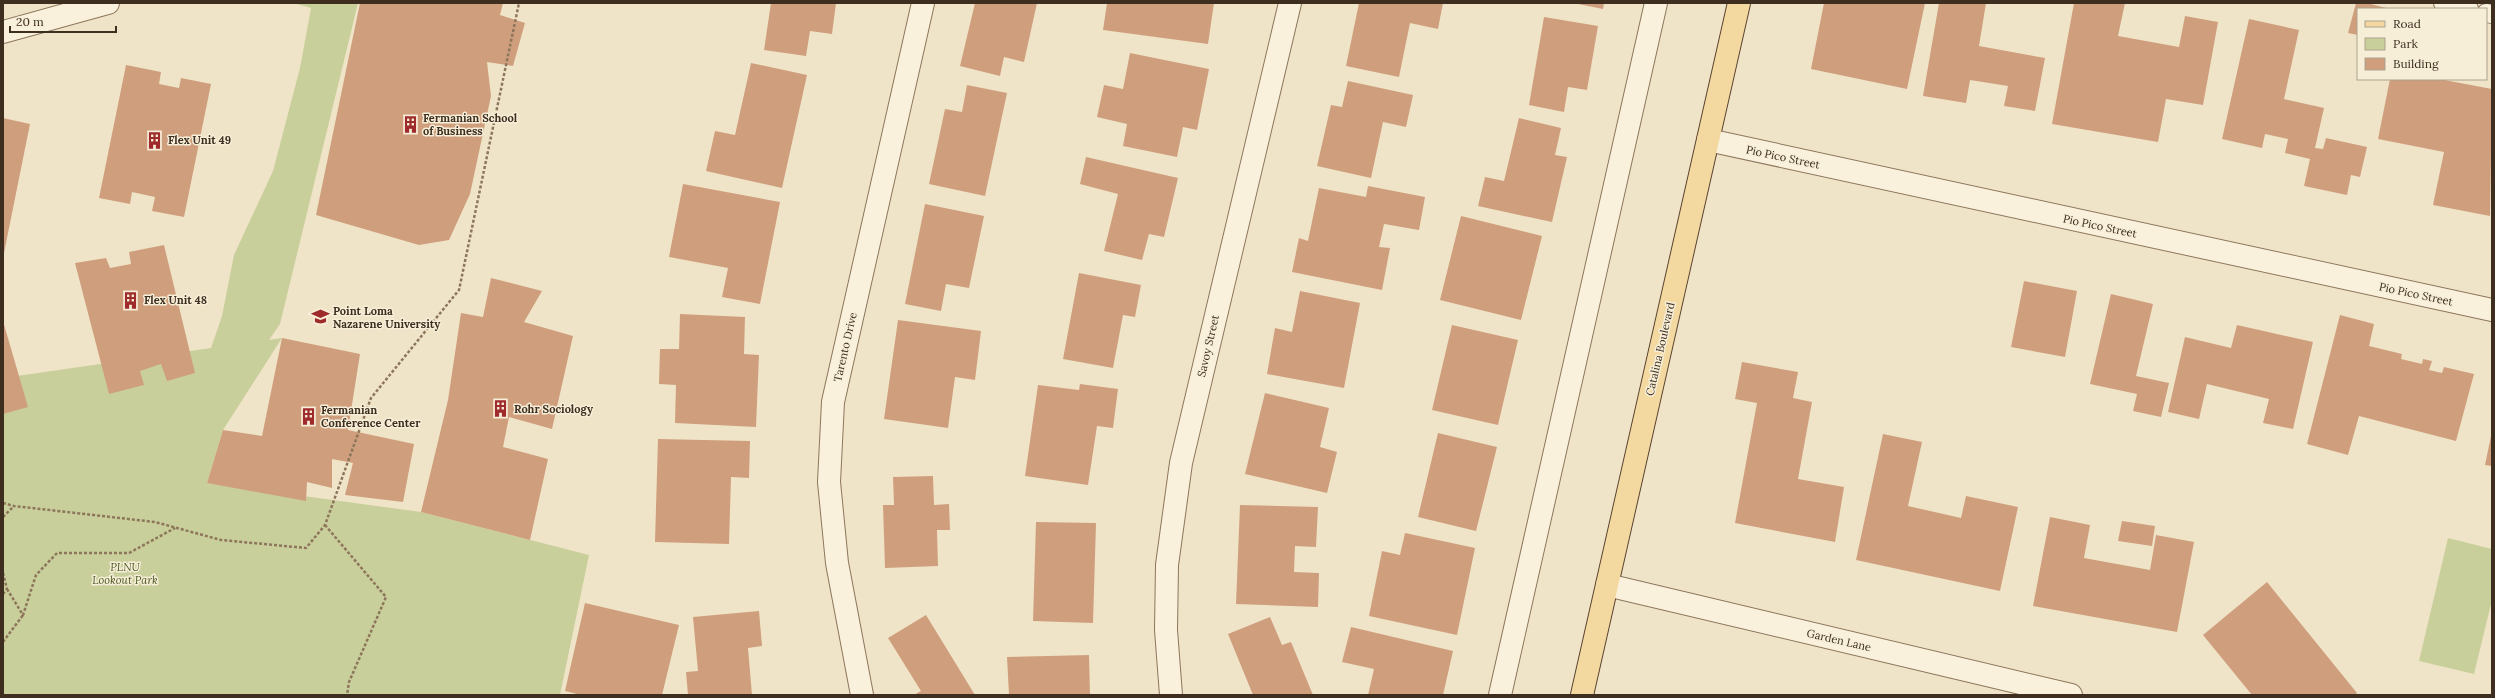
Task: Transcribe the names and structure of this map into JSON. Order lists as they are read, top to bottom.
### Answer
{
  "streets": {
    "main road": ["Catalina Boulevard"],
    "street": [
      "Pio Pico Street",
      "Savoy Street",
      "Tarento Drive",
      "Garden Lane"
    ]
  },
  "crossings": [
    ["Pio Pico Street", "Catalina Boulevard"],
    ["Catalina Boulevard", "Garden Lane"]
  ],
  "parks": ["PLNU Lookout Park"],
  "places": {
    "building": [
      "Fermanian School of Business",
      "Flex Unit 49",
      "Flex Unit 48",
      "Rohr Sociology",
      "Fermanian Conference Center"
    ],
    "school or university": ["Point Loma Nazarene University"]
  },
  "legend": ["Road", "Park", "Building"],
  "scale_bar": "20 m"
}
